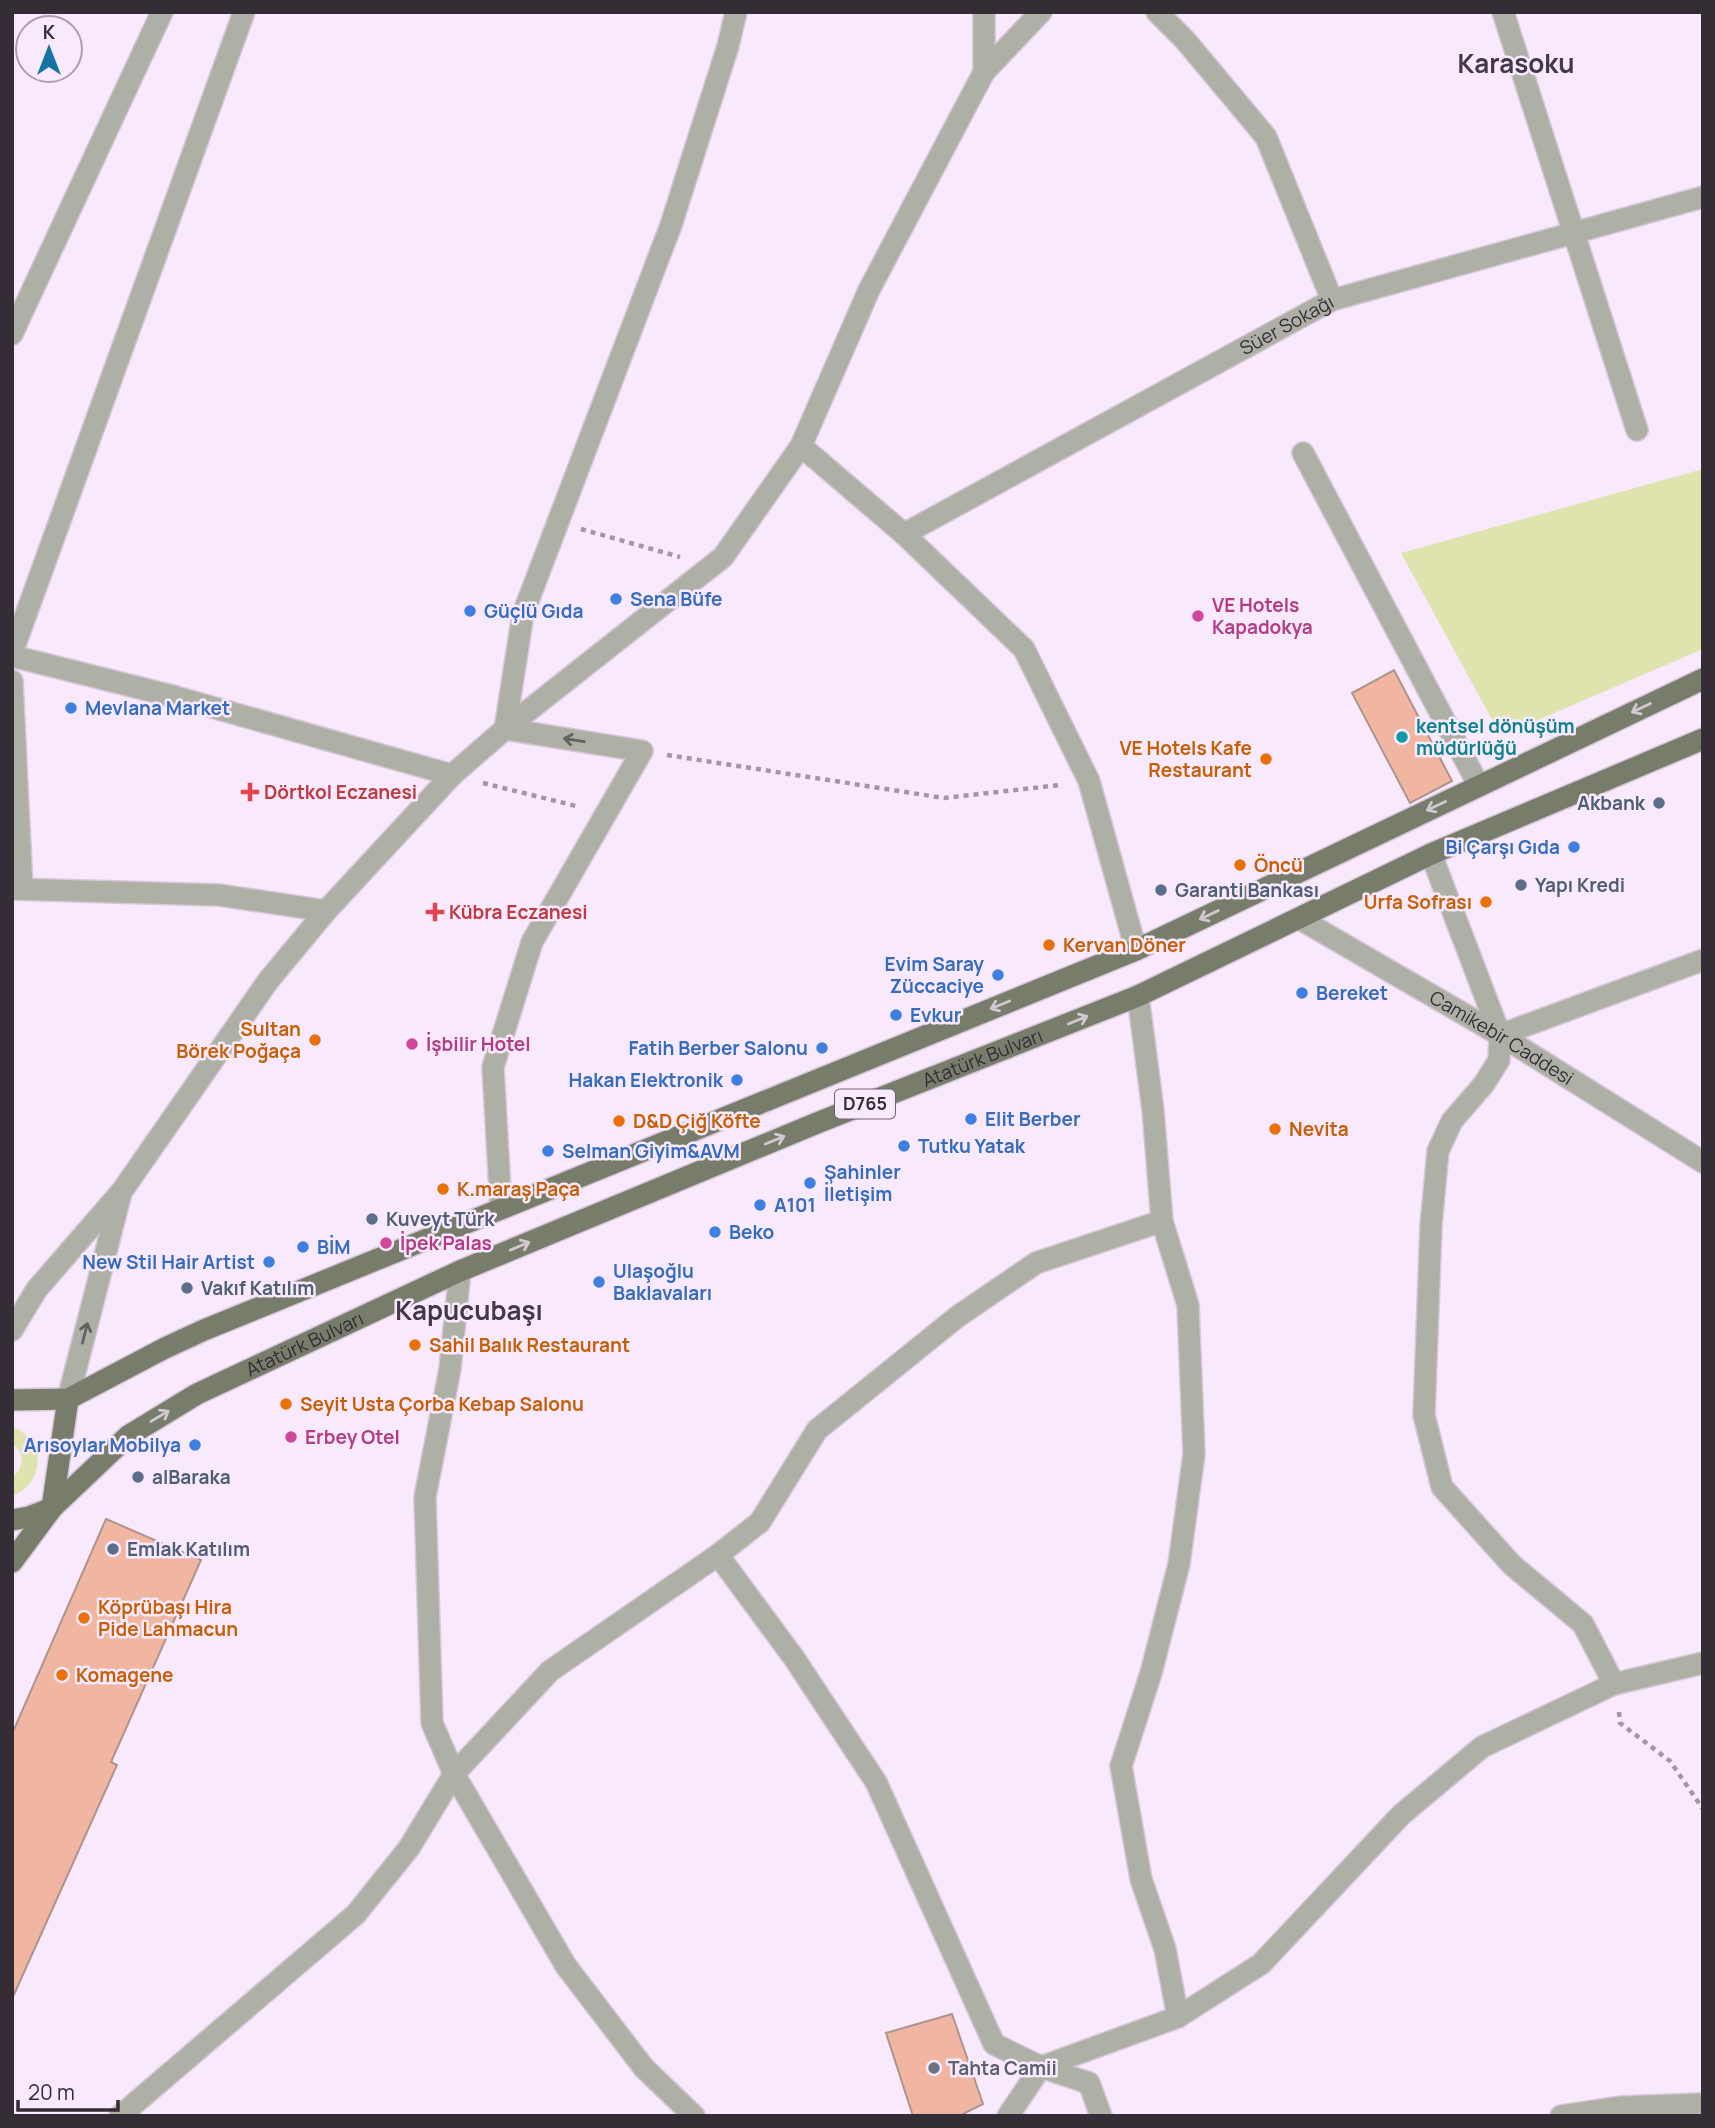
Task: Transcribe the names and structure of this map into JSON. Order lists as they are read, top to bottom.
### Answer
{
  "streets": {
    "main road": ["Atatürk Bulvarı", "D765"],
    "street": ["Süer Sokağı", "Camikebir Caddesi"]
  },
  "crossings": [
    ["Camikebir Caddesi", "Atatürk Bulvarı"]
  ],
  "districts": ["Karasoku", "Kapucubaşı"],
  "places": {
    "other": [
      "Sena Büfe",
      "Güçlü Gıda",
      "VE Hotels Kapadokya",
      "Mevlana Market",
      "kentsel dönüşüm müdürlüğü",
      "VE Hotels Kafe Restaurant",
      "Akbank",
      "Bi Çarşı Gıda",
      "Öncü",
      "Yapı Kredi",
      "Garanti Bankası",
      "Urfa Sofrası",
      "Kervan Döner",
      "Evim Saray Züccaciye",
      "Bereket",
      "Evkur",
      "Sultan Börek Poğaça",
      "İşbilir Hotel",
      "Fatih Berber Salonu",
      "Hakan Elektronik",
      "Elit Berber",
      "D&D Çiğ Köfte",
      "Nevita",
      "Tutku Yatak",
      "Selman Giyim&AVM",
      "Şahinler İletişim",
      "K.maraş Paça",
      "A101",
      "Kuveyt Türk",
      "Beko",
      "İpek Palas",
      "BİM",
      "New Stil Hair Artist",
      "Ulaşoğlu Baklavaları",
      "Vakıf Katılım",
      "Sahil Balık Restaurant",
      "Seyit Usta Çorba Kebap Salonu",
      "Erbey Otel",
      "Arısoylar Mobilya",
      "alBaraka",
      "Emlak Katılım",
      "Köprübaşı Hira Pide Lahmacun",
      "Komagene",
      "Tahta Camii"
    ],
    "health": ["Dörtkol Eczanesi", "Kübra Eczanesi"]
  },
  "scale_bar": "20 m",
  "north": "top"
}
